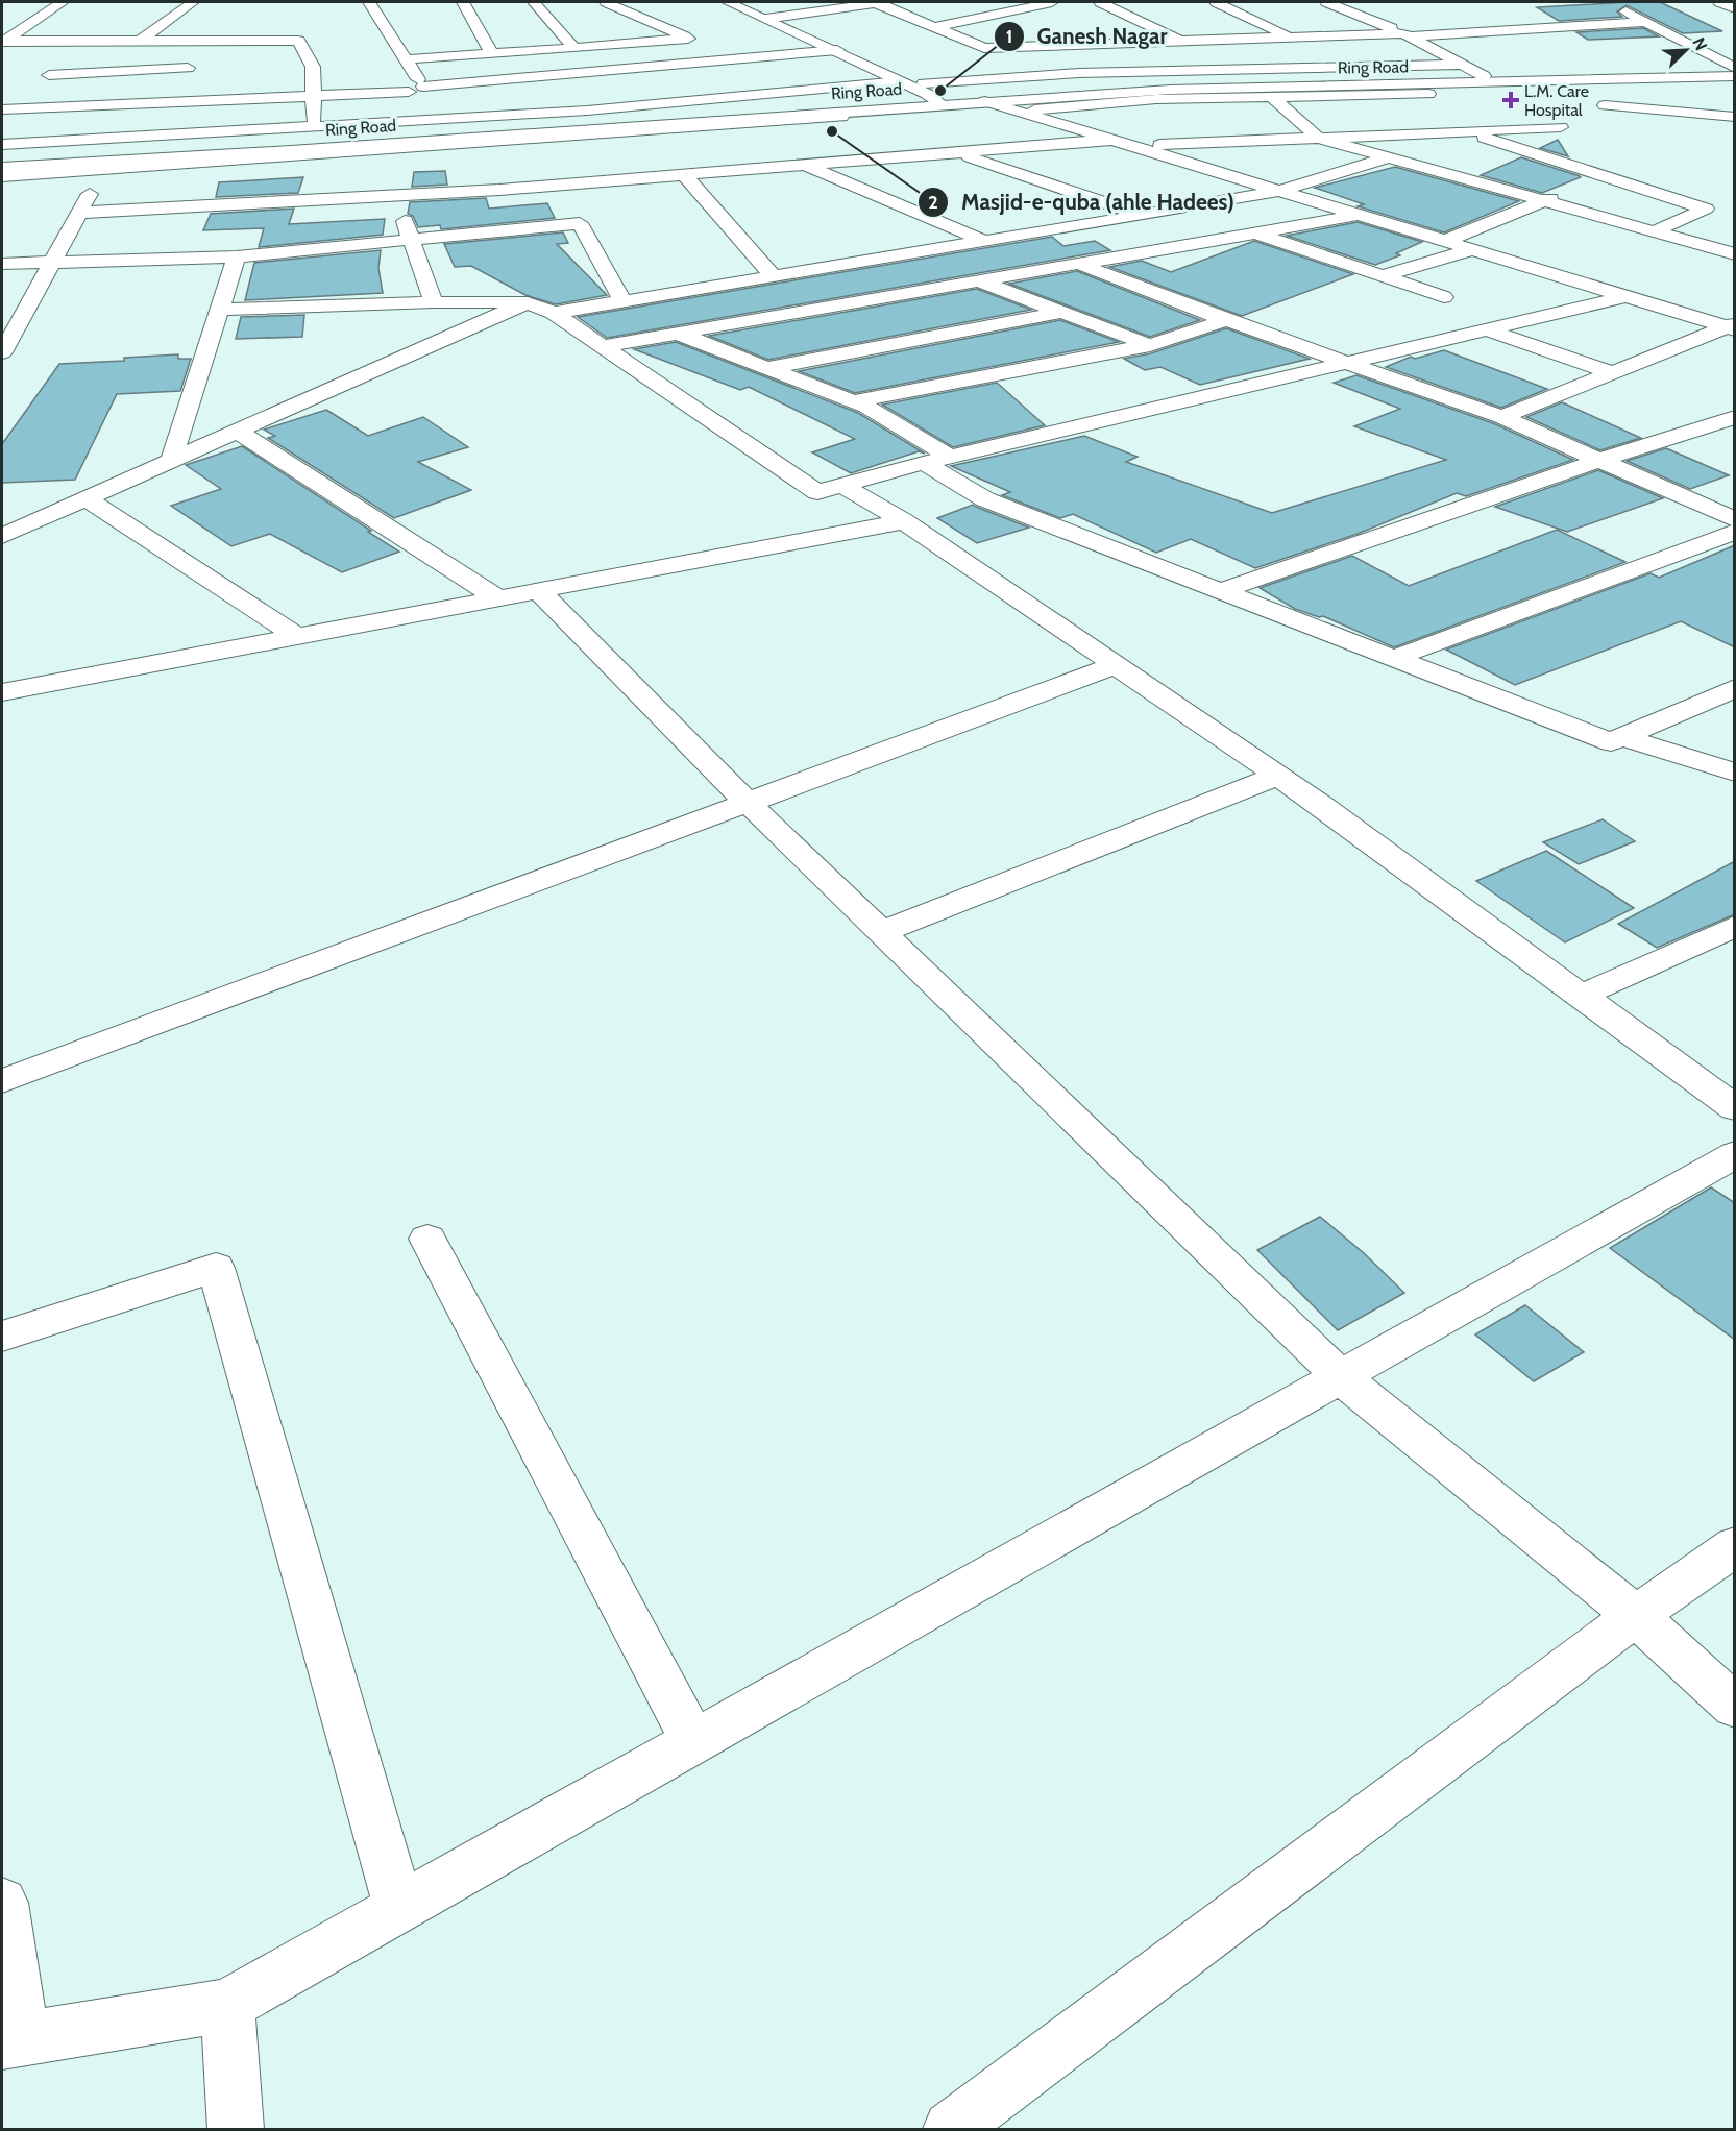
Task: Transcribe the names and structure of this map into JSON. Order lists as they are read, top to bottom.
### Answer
{
  "streets": {
    "main road": ["Ring Road"]
  },
  "places": {
    "other": ["Ganesh Nagar", "Masjid-e-quba (ahle Hadees)"],
    "health": ["L.M. Care Hospital"]
  },
  "north": "top right"
}
